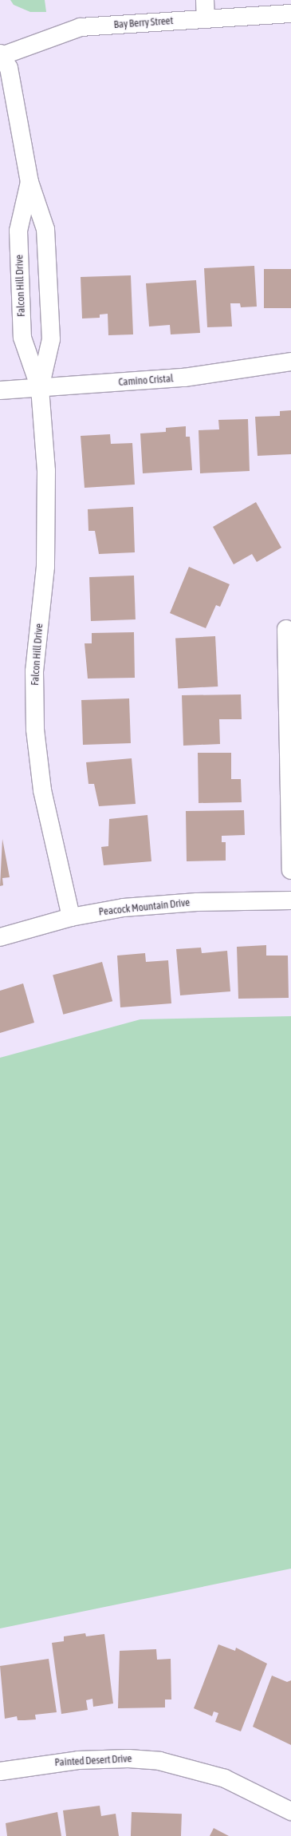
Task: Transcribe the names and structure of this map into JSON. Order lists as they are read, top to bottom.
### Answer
{
  "streets": {
    "street": [
      "Bay Berry Street",
      "Falcon Hill Drive",
      "Camino Cristal",
      "Peacock Mountain Drive",
      "Painted Desert Drive"
    ]
  },
  "crossings": [
    ["Bay Berry Street", "Falcon Hill Drive"],
    ["Falcon Hill Drive", "Camino Cristal"],
    ["Falcon Hill Drive", "Peacock Mountain Drive"]
  ]
}
